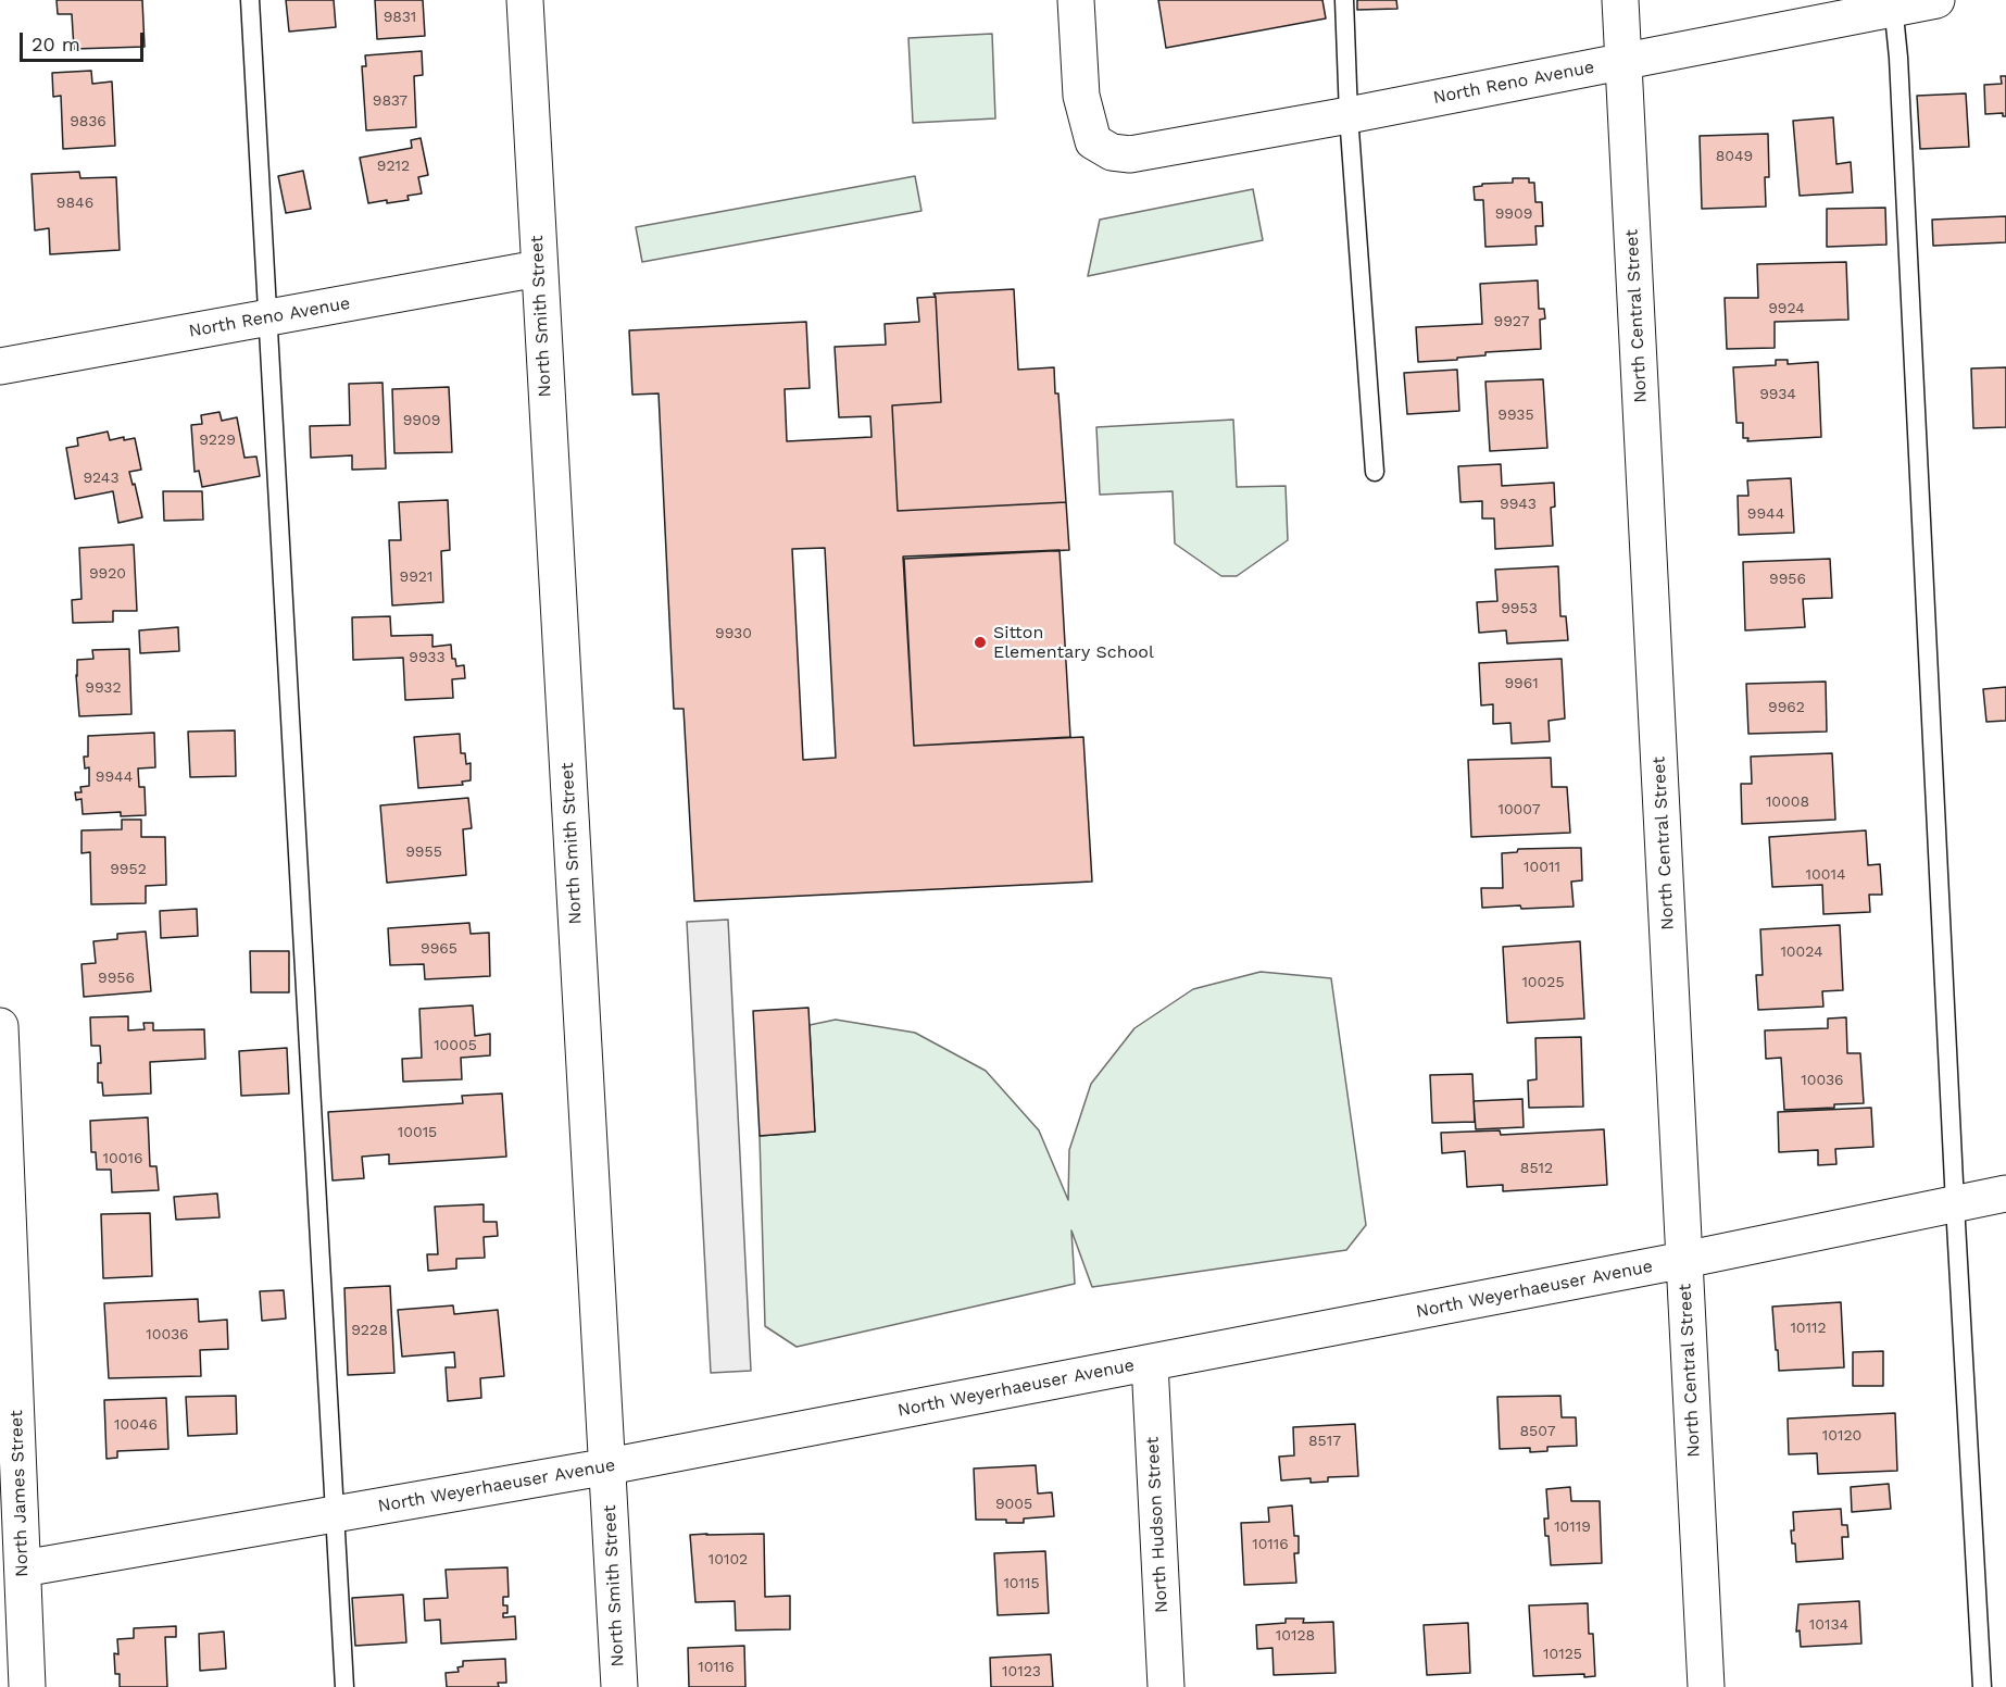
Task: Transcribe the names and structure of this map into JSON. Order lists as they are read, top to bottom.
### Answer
{
  "streets": {
    "street": [
      "North Reno Avenue",
      "North Smith Street",
      "North Central Street",
      "North Weyerhaeuser Avenue",
      "North James Street",
      "North Hudson Street"
    ]
  },
  "crossings": [
    ["North Reno Avenue", "North Smith Street"],
    ["North Reno Avenue", "North Central Street"],
    ["North Smith Street", "North Weyerhaeuser Avenue"],
    ["North Central Street", "North Weyerhaeuser Avenue"],
    ["North Weyerhaeuser Avenue", "North James Street"],
    ["North Weyerhaeuser Avenue", "North Hudson Street"]
  ],
  "places": ["Sitton Elementary School"],
  "house_numbers": [
    "9831",
    "9837",
    "9836",
    "8049",
    "9212",
    "9846",
    "9909",
    "9924",
    "9927",
    "9934",
    "9935",
    "9909",
    "9229",
    "9243",
    "9943",
    "9944",
    "9920",
    "9921",
    "9956",
    "9953",
    "9930",
    "9933",
    "9961",
    "9932",
    "9962",
    "9944",
    "10008",
    "10007",
    "9955",
    "10011",
    "9952",
    "10014",
    "9965",
    "10024",
    "9956",
    "10025",
    "10005",
    "10036",
    "10015",
    "10016",
    "8512",
    "10112",
    "9228",
    "10036",
    "10046",
    "8507",
    "10120",
    "8517",
    "9005",
    "10119",
    "10116",
    "10102",
    "10115",
    "10134",
    "10128",
    "10125",
    "10116",
    "10123"
  ],
  "scale_bar": "20 m"
}
